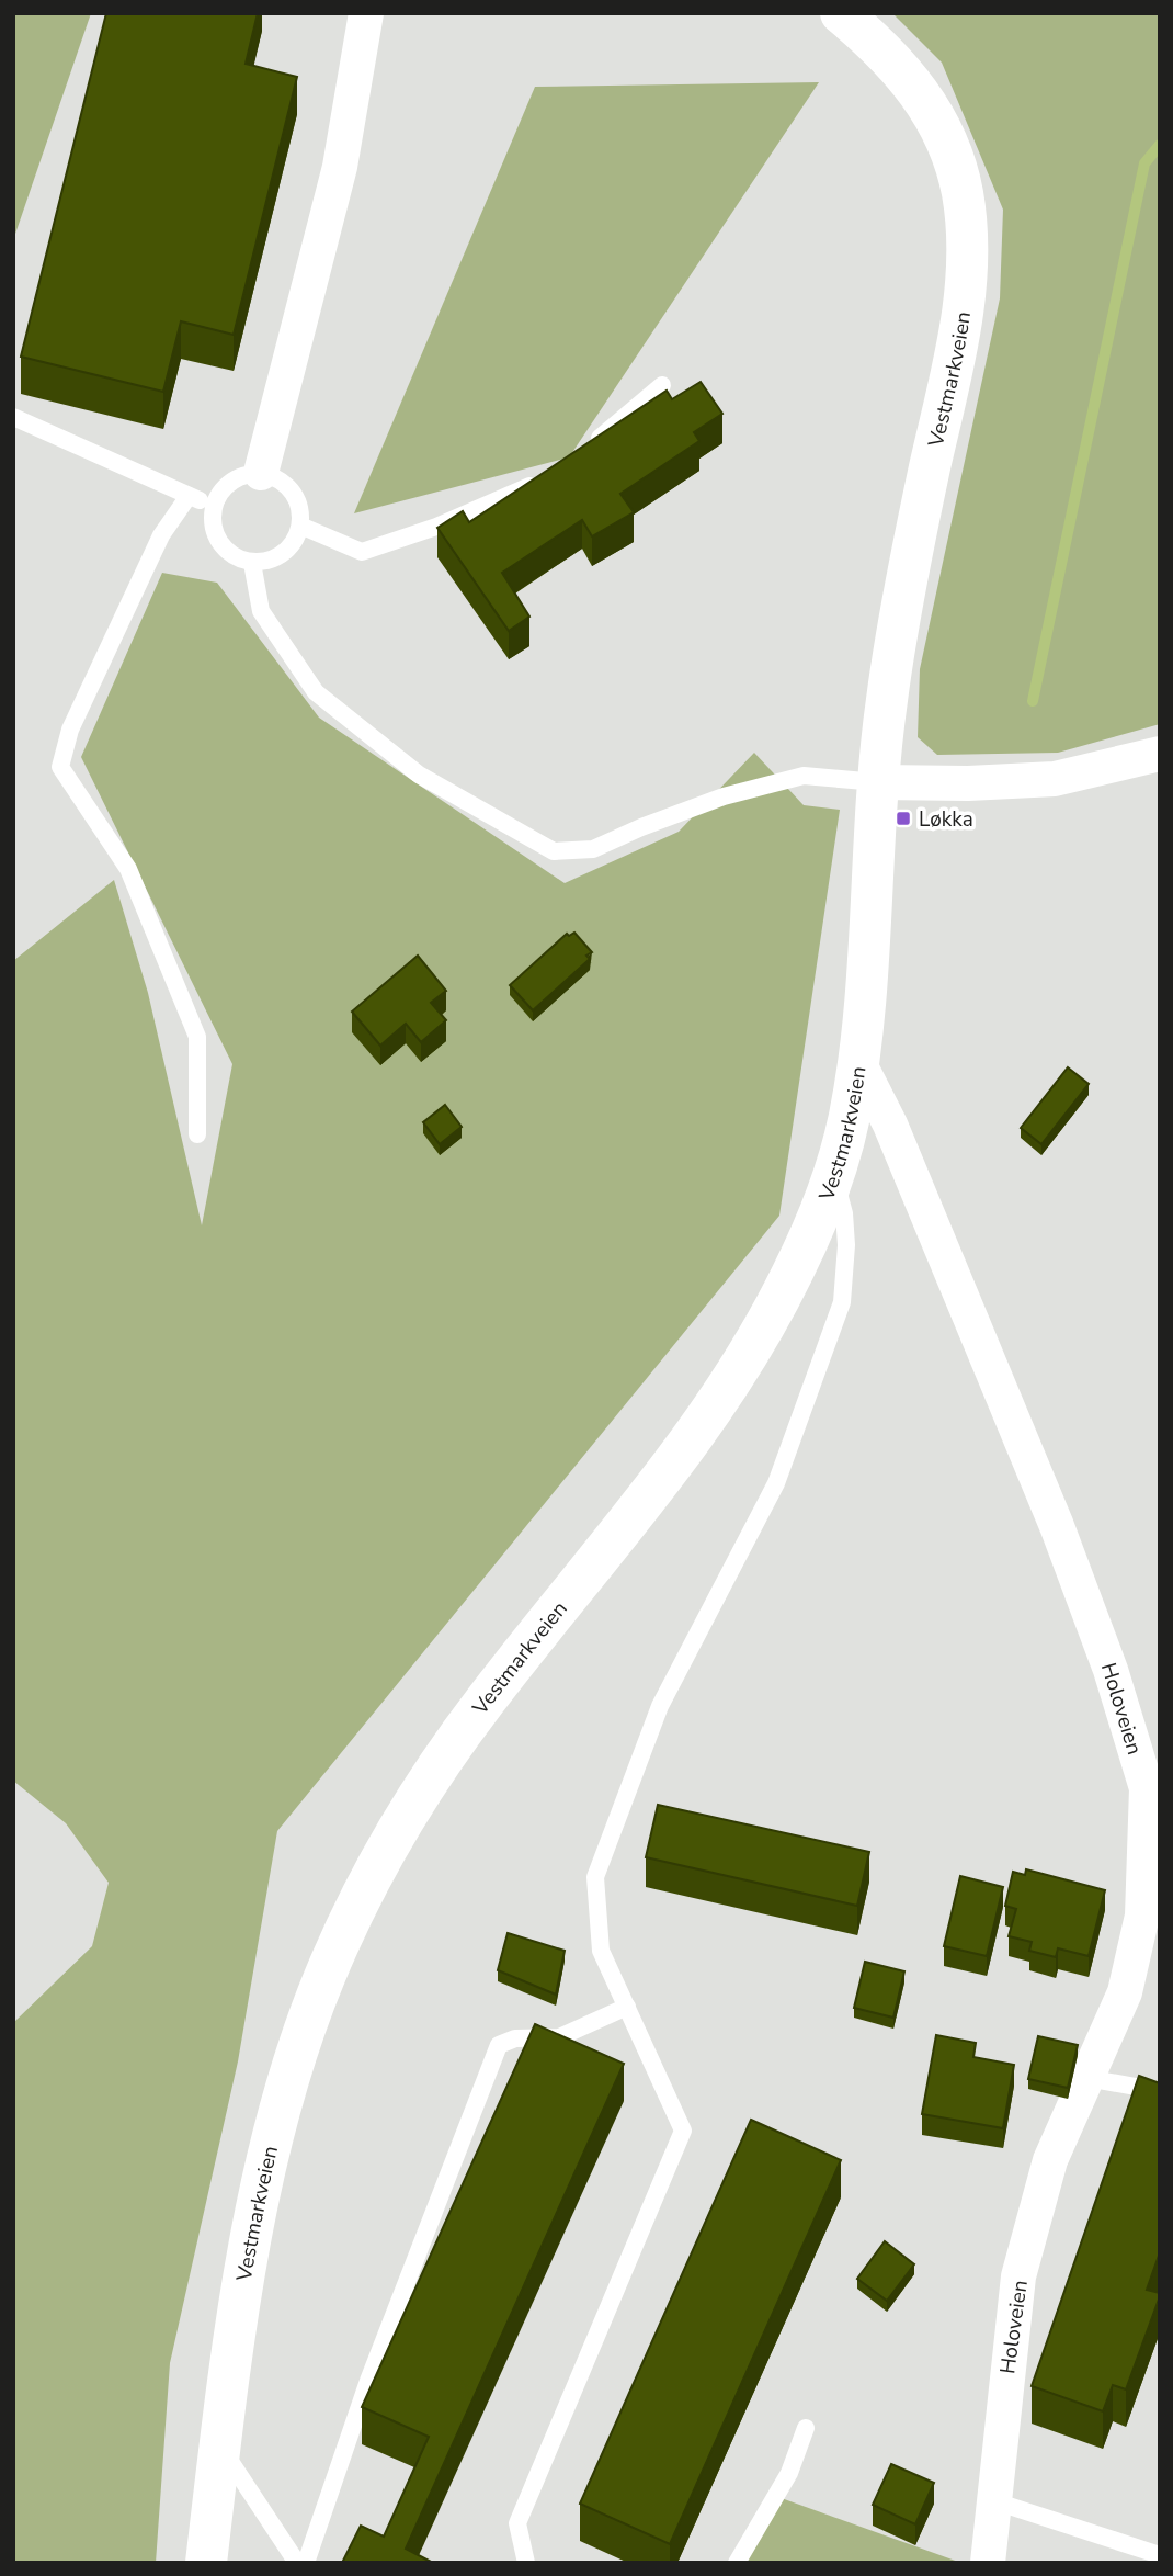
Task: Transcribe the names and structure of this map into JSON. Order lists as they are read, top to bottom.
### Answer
{
  "streets": {
    "street": ["Vestmarkveien", "Holoveien"]
  },
  "crossings": [
    ["Vestmarkveien", "Holoveien"]
  ],
  "places": {
    "transit": ["Løkka"]
  }
}
